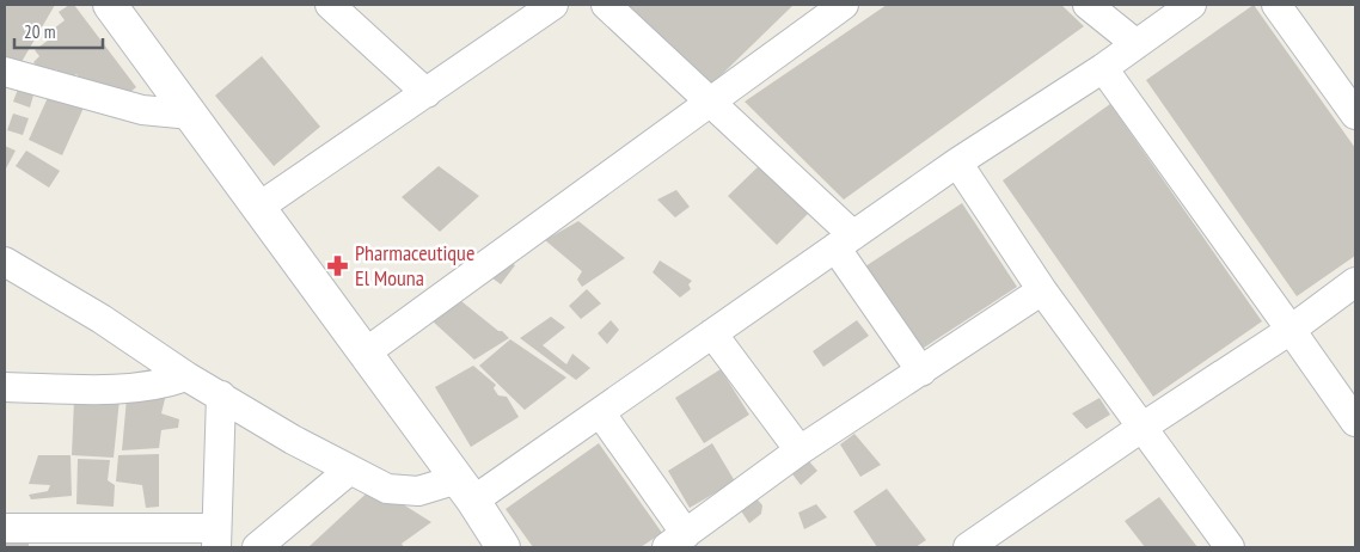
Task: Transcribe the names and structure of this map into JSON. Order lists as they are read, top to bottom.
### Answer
{
  "places": {
    "pharmacy": ["Pharmaceutique El Mouna"]
  },
  "scale_bar": "20 m"
}
